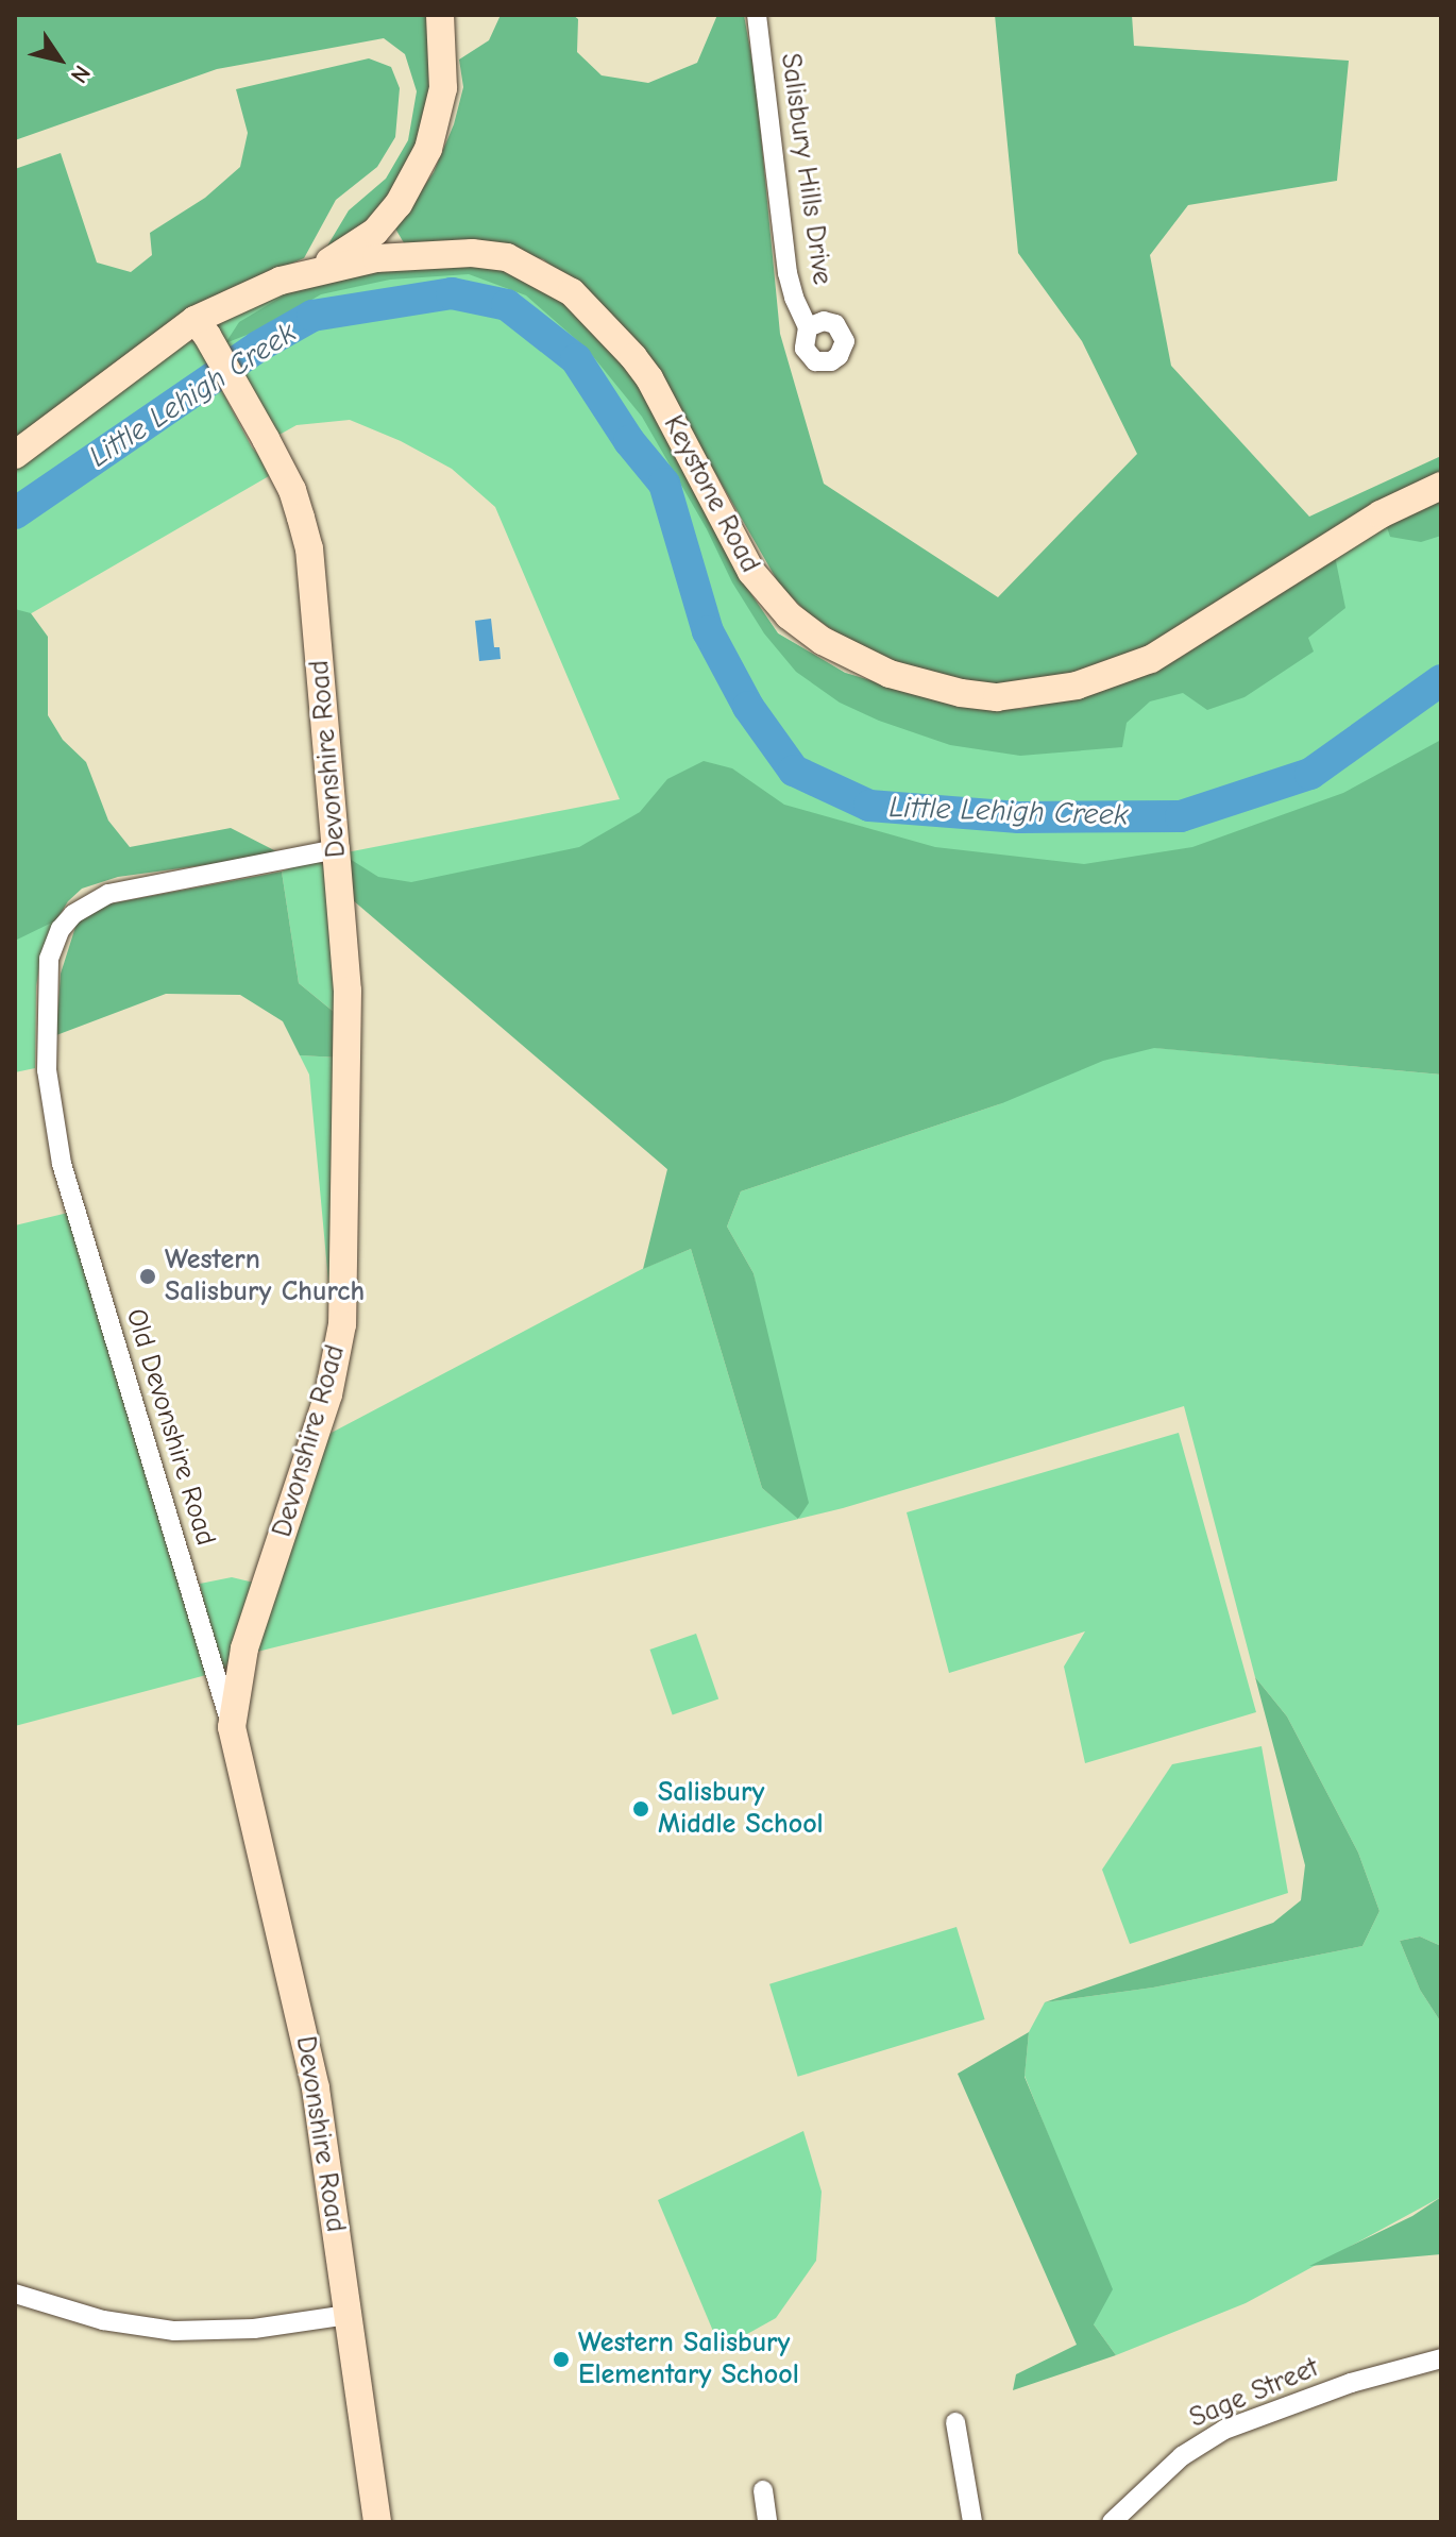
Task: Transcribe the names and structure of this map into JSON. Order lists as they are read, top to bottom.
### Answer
{
  "streets": {
    "street": [
      "Salisbury Hills Drive",
      "Keystone Road",
      "Devonshire Road",
      "Old Devonshire Road",
      "Sage Street"
    ]
  },
  "crossings": [
    ["Keystone Road", "Devonshire Road"],
    ["Devonshire Road", "Old Devonshire Road"]
  ],
  "water": ["Little Lehigh Creek"],
  "places": ["Western Salisbury Church", "Salisbury Middle School", "Western Salisbury Elementary School"],
  "north": "bottom right"
}
